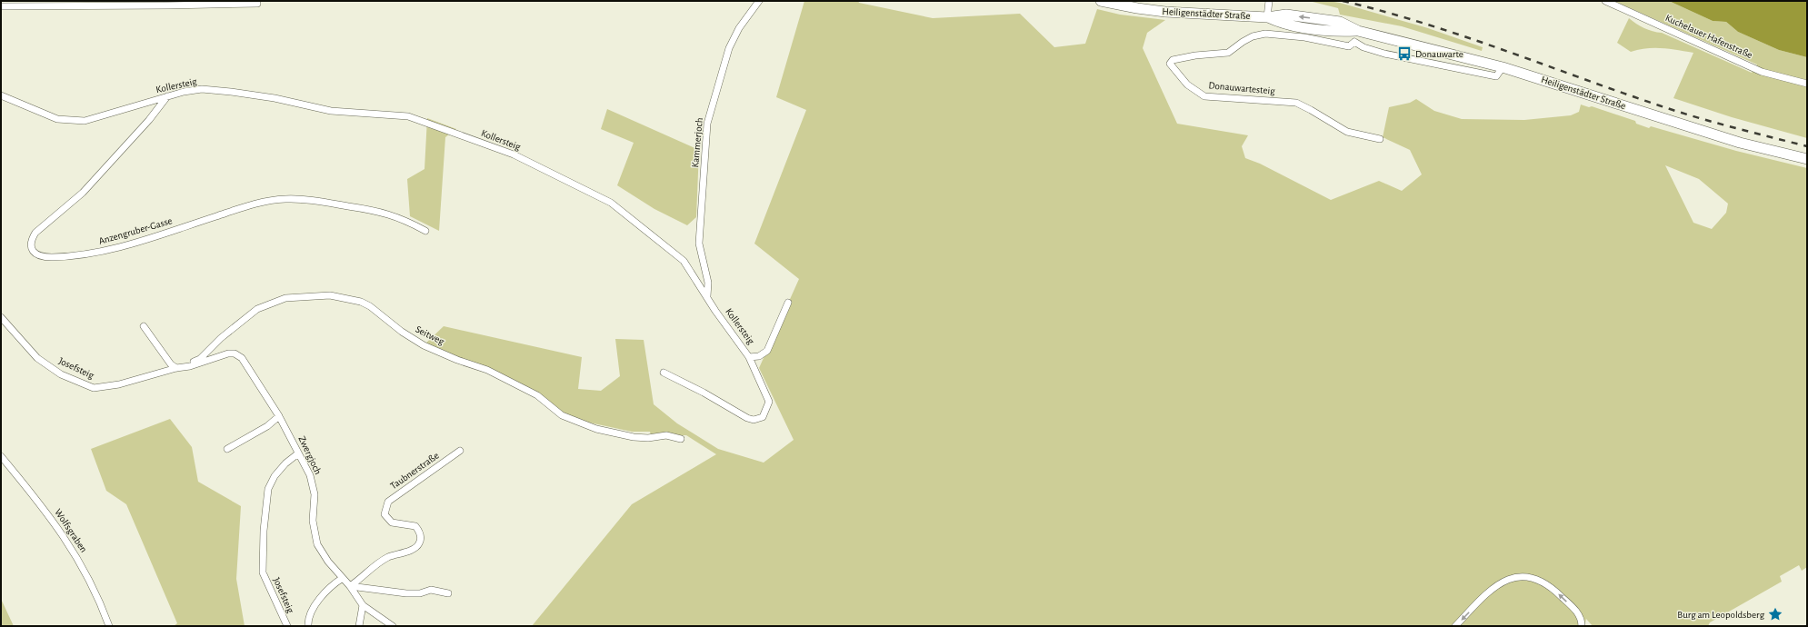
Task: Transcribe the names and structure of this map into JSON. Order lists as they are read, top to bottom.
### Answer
{
  "streets": {
    "main road": ["Heiligenstädter Straße"],
    "street": [
      "Kuchelauer Hafenstraße",
      "Kollersteig",
      "Donauwartesteig",
      "Kammerjoch",
      "Anzengruber-Gasse",
      "Seitweg",
      "Josefsteig",
      "Zwergjoch",
      "Taubnerstraße",
      "Wolfsgraben"
    ]
  },
  "crossings": [
    ["Kollersteig", "Kammerjoch"],
    ["Kollersteig", "Anzengruber-Gasse"],
    ["Seitweg", "Josefsteig"],
    ["Seitweg", "Zwergjoch"],
    ["Josefsteig", "Zwergjoch"],
    ["Zwergjoch", "Taubnerstraße"]
  ],
  "places": {
    "bus stop": ["Donauwarte"],
    "place": ["Burg am Leopoldsberg"]
  }
}
